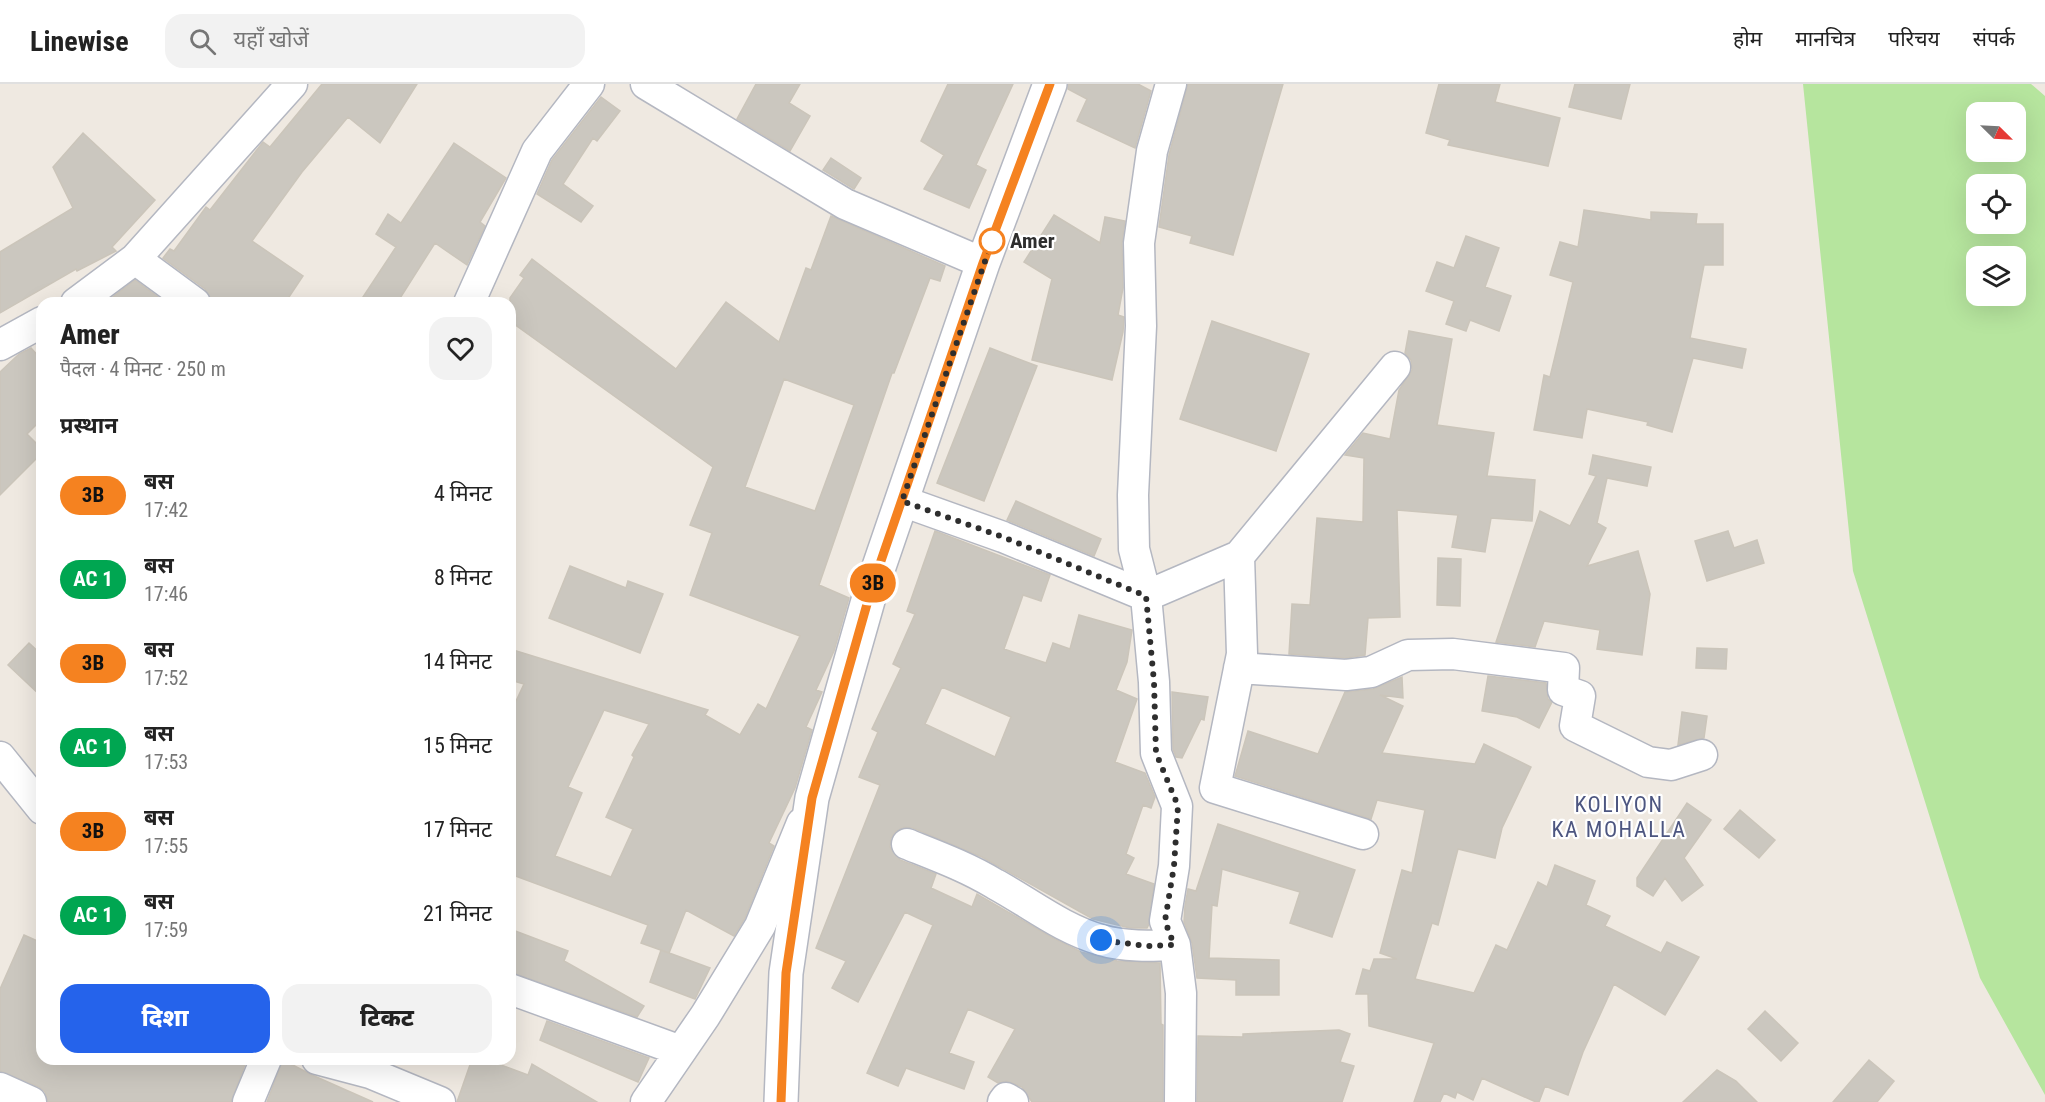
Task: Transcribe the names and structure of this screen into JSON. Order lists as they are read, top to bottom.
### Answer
{
  "districts": ["KOLIYON KA MOHALLA"],
  "places": ["Amer"],
  "lines": ["bus line 3B"],
  "north": "bottom right",
  "page": {
    "header": "Linewise",
    "search": "यहाँ खोजें",
    "nav": [
      "होम",
      "मानचित्र",
      "परिचय",
      "संपर्क"
    ],
    "on_map": "3B",
    "heading": [
      ["Amer", "पैदल · 4 मिनट · 250 m"],
      "प्रस्थान"
    ],
    "list": [
      {
        "mark": "3B",
        "name": "बस",
        "note": "17:42",
        "value": "4 मिनट"
      },
      {
        "mark": "AC 1",
        "name": "बस",
        "note": "17:46",
        "value": "8 मिनट"
      },
      {
        "mark": "3B",
        "name": "बस",
        "note": "17:52",
        "value": "14 मिनट"
      },
      {
        "mark": "AC 1",
        "name": "बस",
        "note": "17:53",
        "value": "15 मिनट"
      },
      {
        "mark": "3B",
        "name": "बस",
        "note": "17:55",
        "value": "17 मिनट"
      },
      {
        "mark": "AC 1",
        "name": "बस",
        "note": "17:59",
        "value": "21 मिनट"
      }
    ],
    "buttons": ["दिशा", "टिकट"]
  }
}
